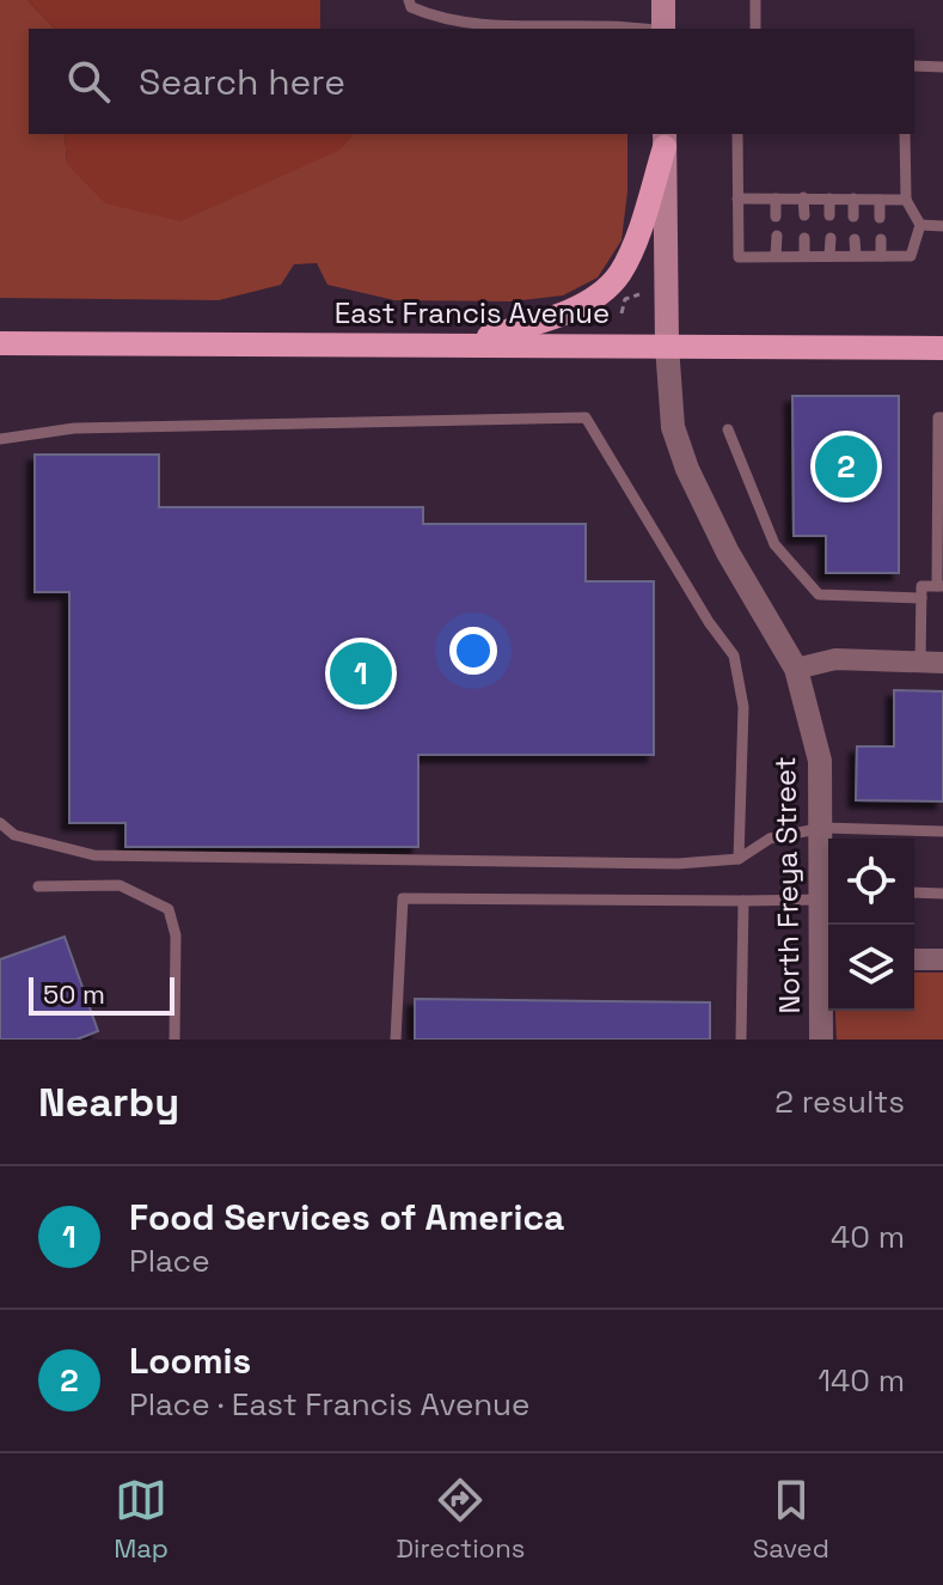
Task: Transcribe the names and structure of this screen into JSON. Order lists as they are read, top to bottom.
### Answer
{
  "streets": {
    "main road": ["East Francis Avenue", "North Freya Street"]
  },
  "crossings": [
    ["East Francis Avenue", "North Freya Street"]
  ],
  "scale_bar": "50 m",
  "page": {
    "search": "Search here",
    "pins": ["2", "1"],
    "scale": "50 m",
    "heading": ["Nearby", "2 results"],
    "list": [
      {
        "mark": "1",
        "name": "Food Services of America",
        "note": "Place",
        "value": "40 m"
      },
      {
        "mark": "2",
        "name": "Loomis",
        "note": "Place · East Francis Avenue",
        "value": "140 m"
      }
    ],
    "nav": ["Map", "Directions", "Saved"]
  }
}
